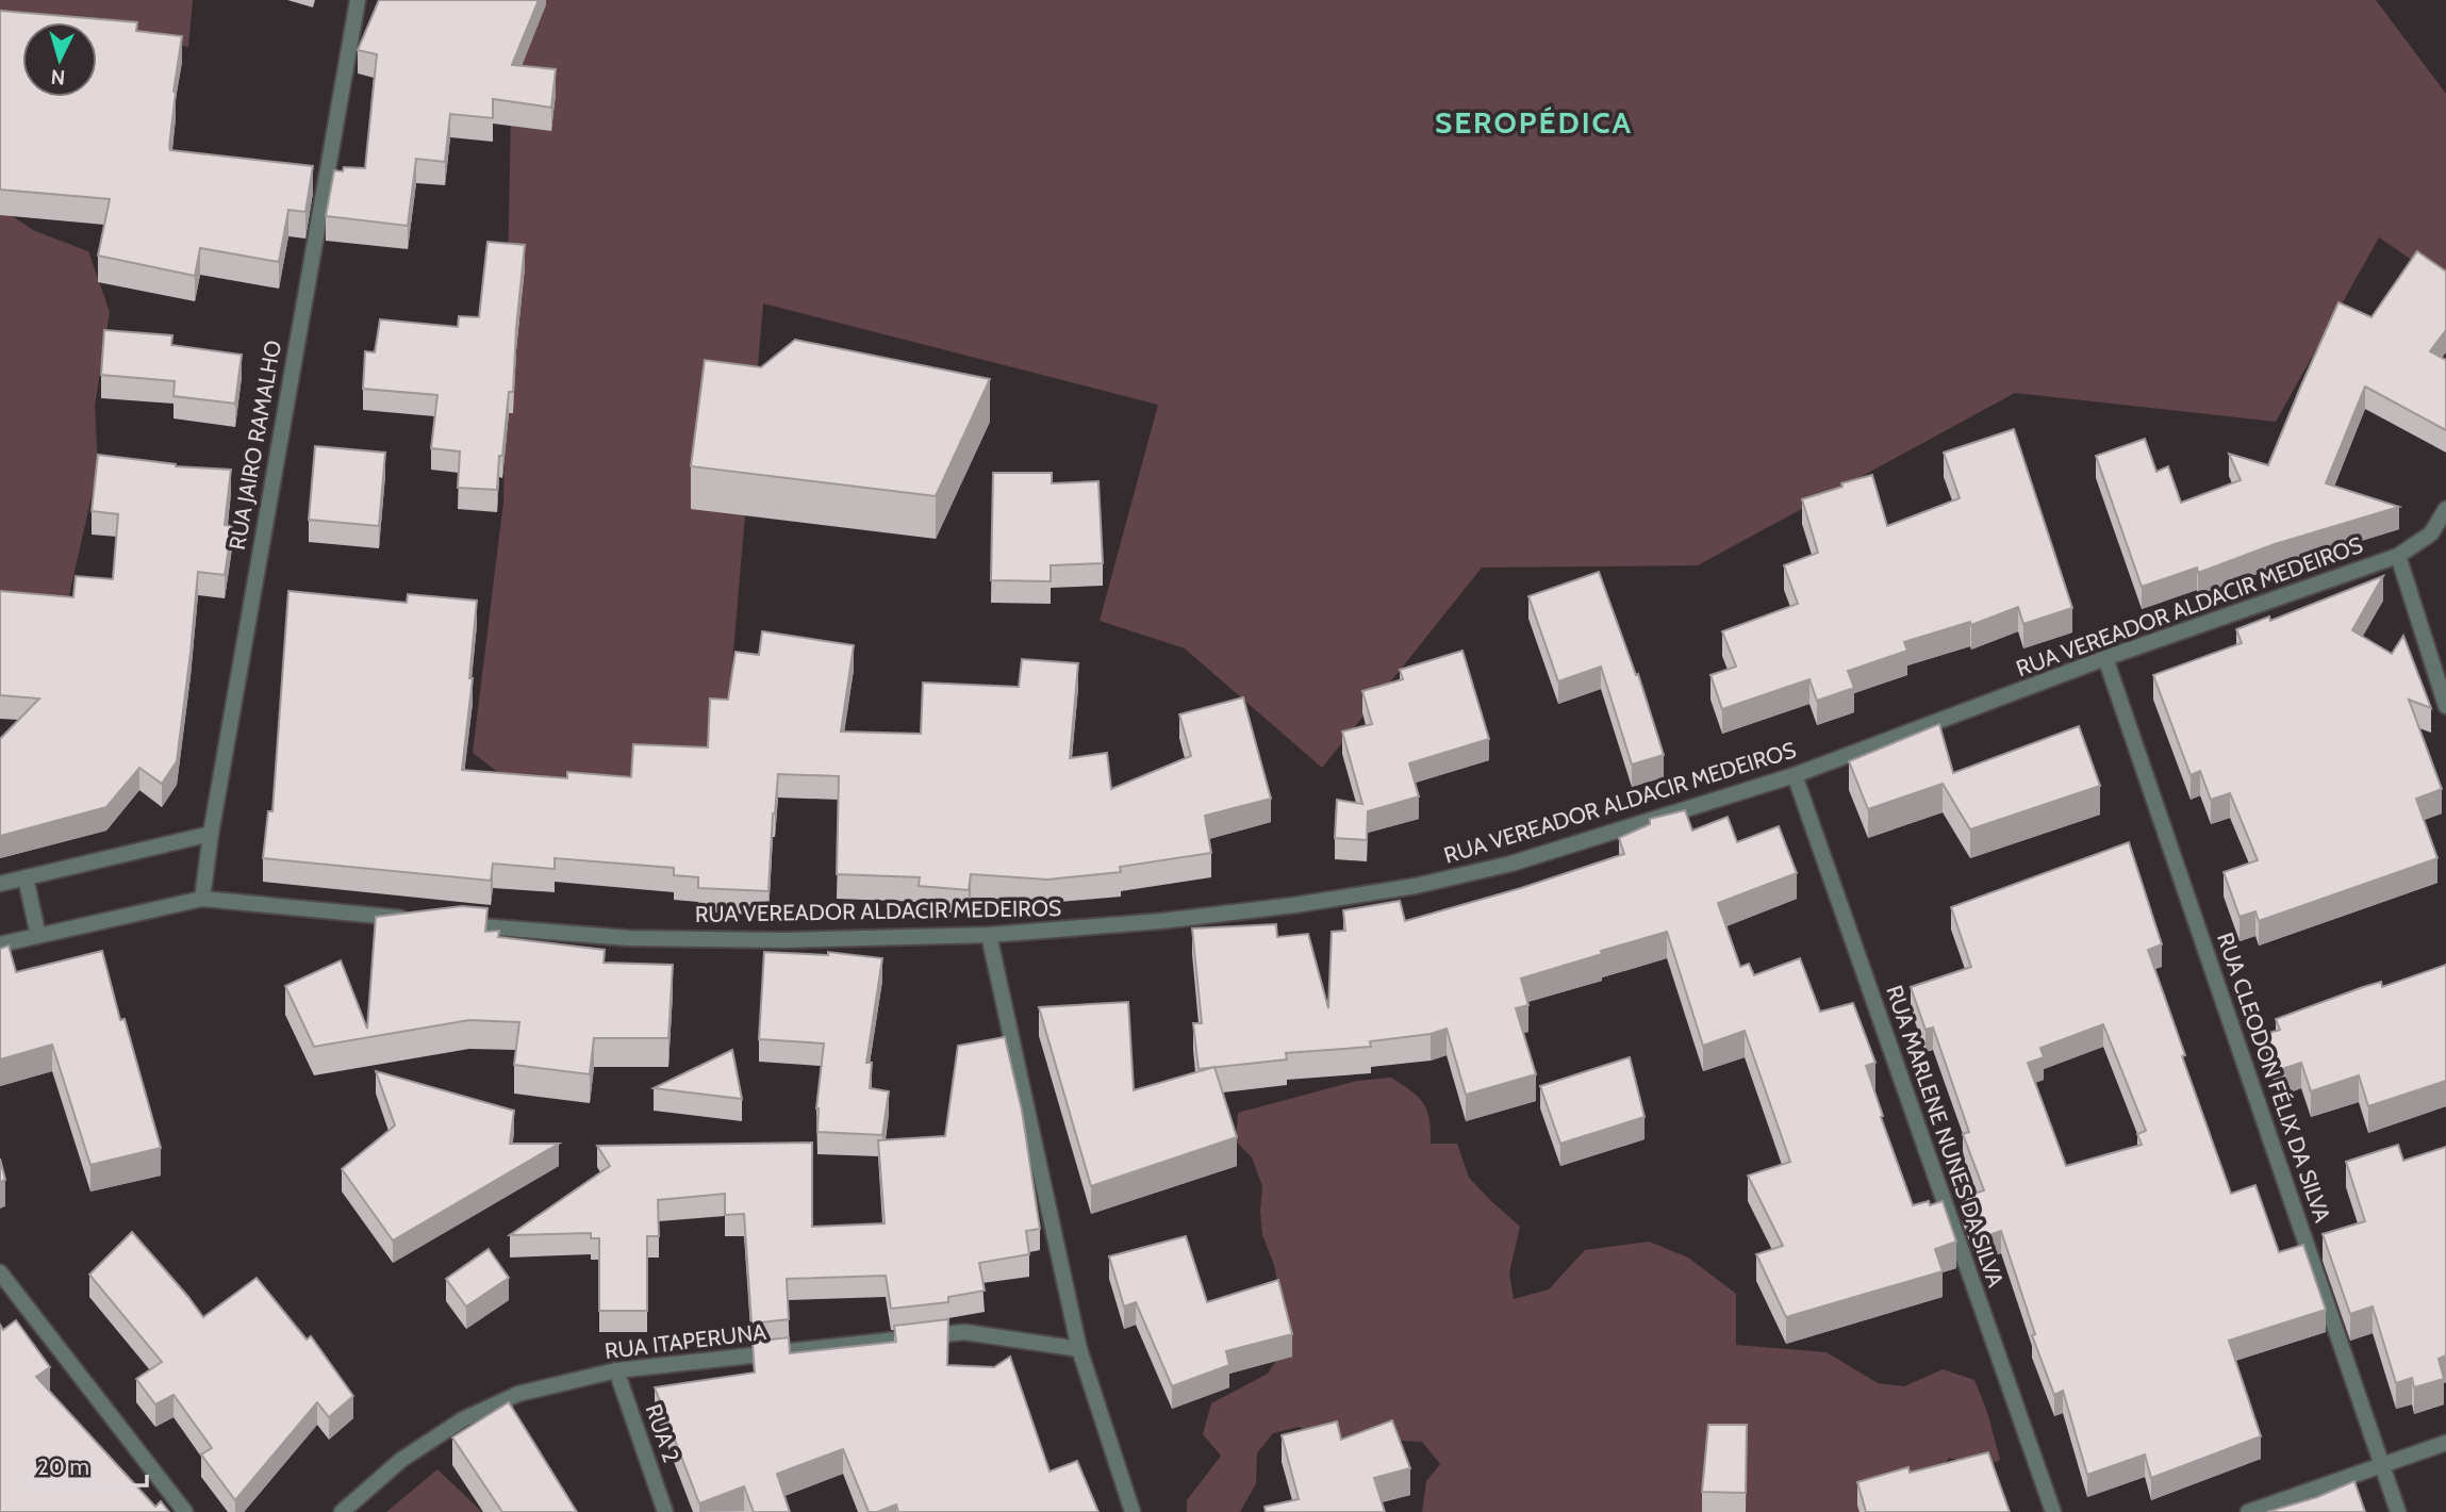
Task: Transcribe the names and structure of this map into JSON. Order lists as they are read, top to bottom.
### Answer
{
  "streets": {
    "street": [
      "RUA JAIRO RAMALHO",
      "RUA VEREADOR ALDACIR MEDEIROS",
      "RUA CLEODON FÉLIX DA SILVA",
      "RUA MARLENE NUNES DA SILVA",
      "RUA ITAPERUNA",
      "RUA 2"
    ]
  },
  "crossings": [
    ["RUA VEREADOR ALDACIR MEDEIROS", "RUA CLEODON FÉLIX DA SILVA"],
    ["RUA VEREADOR ALDACIR MEDEIROS", "RUA MARLENE NUNES DA SILVA"],
    ["RUA ITAPERUNA", "RUA 2"]
  ],
  "districts": ["SEROPÉDICA"],
  "scale_bar": "20 m",
  "north": "bottom"
}
